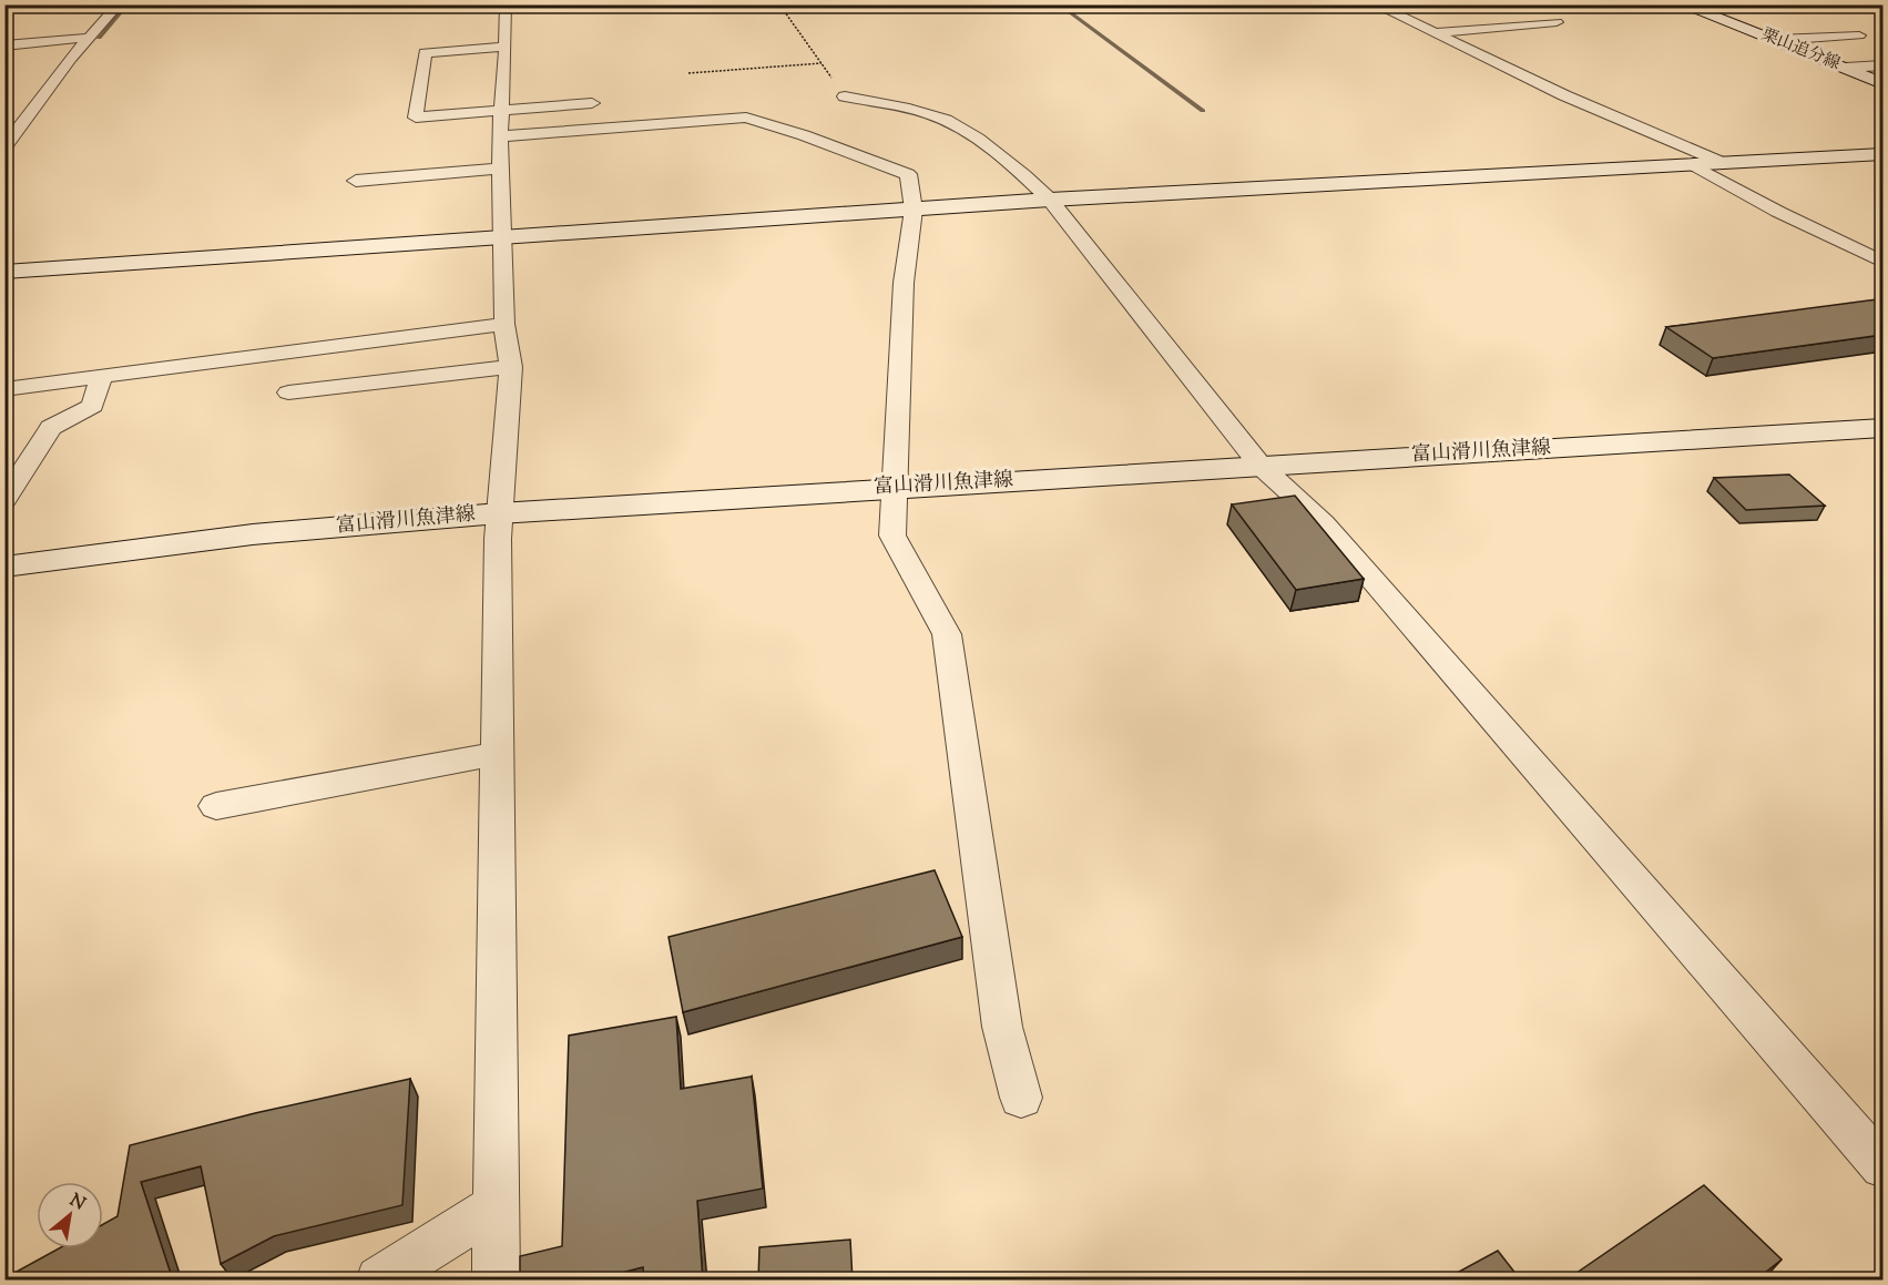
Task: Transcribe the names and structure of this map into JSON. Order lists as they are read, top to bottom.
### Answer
{
  "streets": {
    "street": ["栗山追分線", "富山滑川魚津線"]
  },
  "north": "top right"
}
